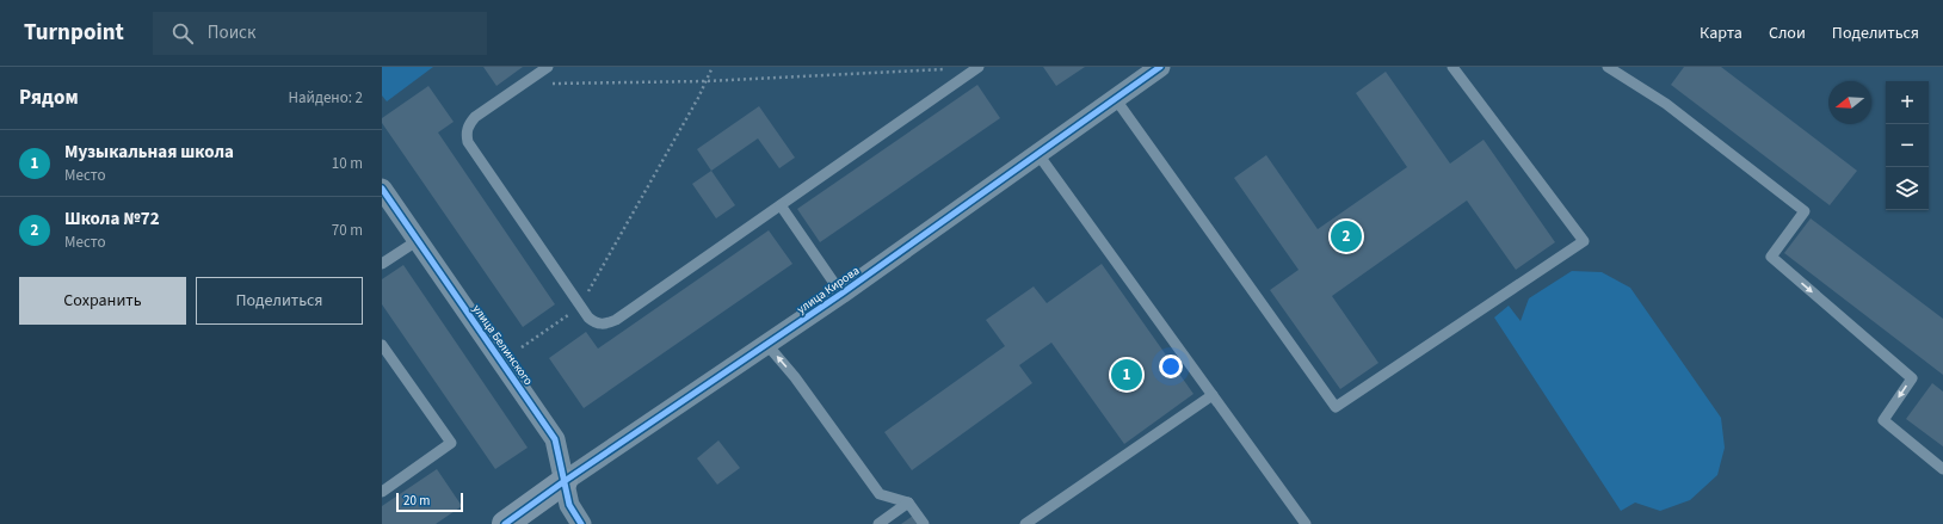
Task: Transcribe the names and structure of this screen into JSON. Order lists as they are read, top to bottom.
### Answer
{
  "streets": {
    "street": ["улица Кирова", "улица Белинского"]
  },
  "crossings": [
    ["улица Кирова", "улица Белинского"]
  ],
  "scale_bar": "20 m",
  "north": "left",
  "page": {
    "header": "Turnpoint",
    "search": "Поиск",
    "nav": ["Карта", "Слои", "Поделиться"],
    "heading": ["Рядом", "Найдено: 2"],
    "map_buttons": ["+", "−"],
    "list": [
      {
        "mark": "1",
        "name": "Музыкальная школа",
        "note": "Место",
        "value": "10 m"
      },
      {
        "mark": "2",
        "name": "Школа №72",
        "note": "Место",
        "value": "70 m"
      }
    ],
    "pins": ["2", "1"],
    "buttons": ["Сохранить", "Поделиться"],
    "scale": "20 m"
  }
}
